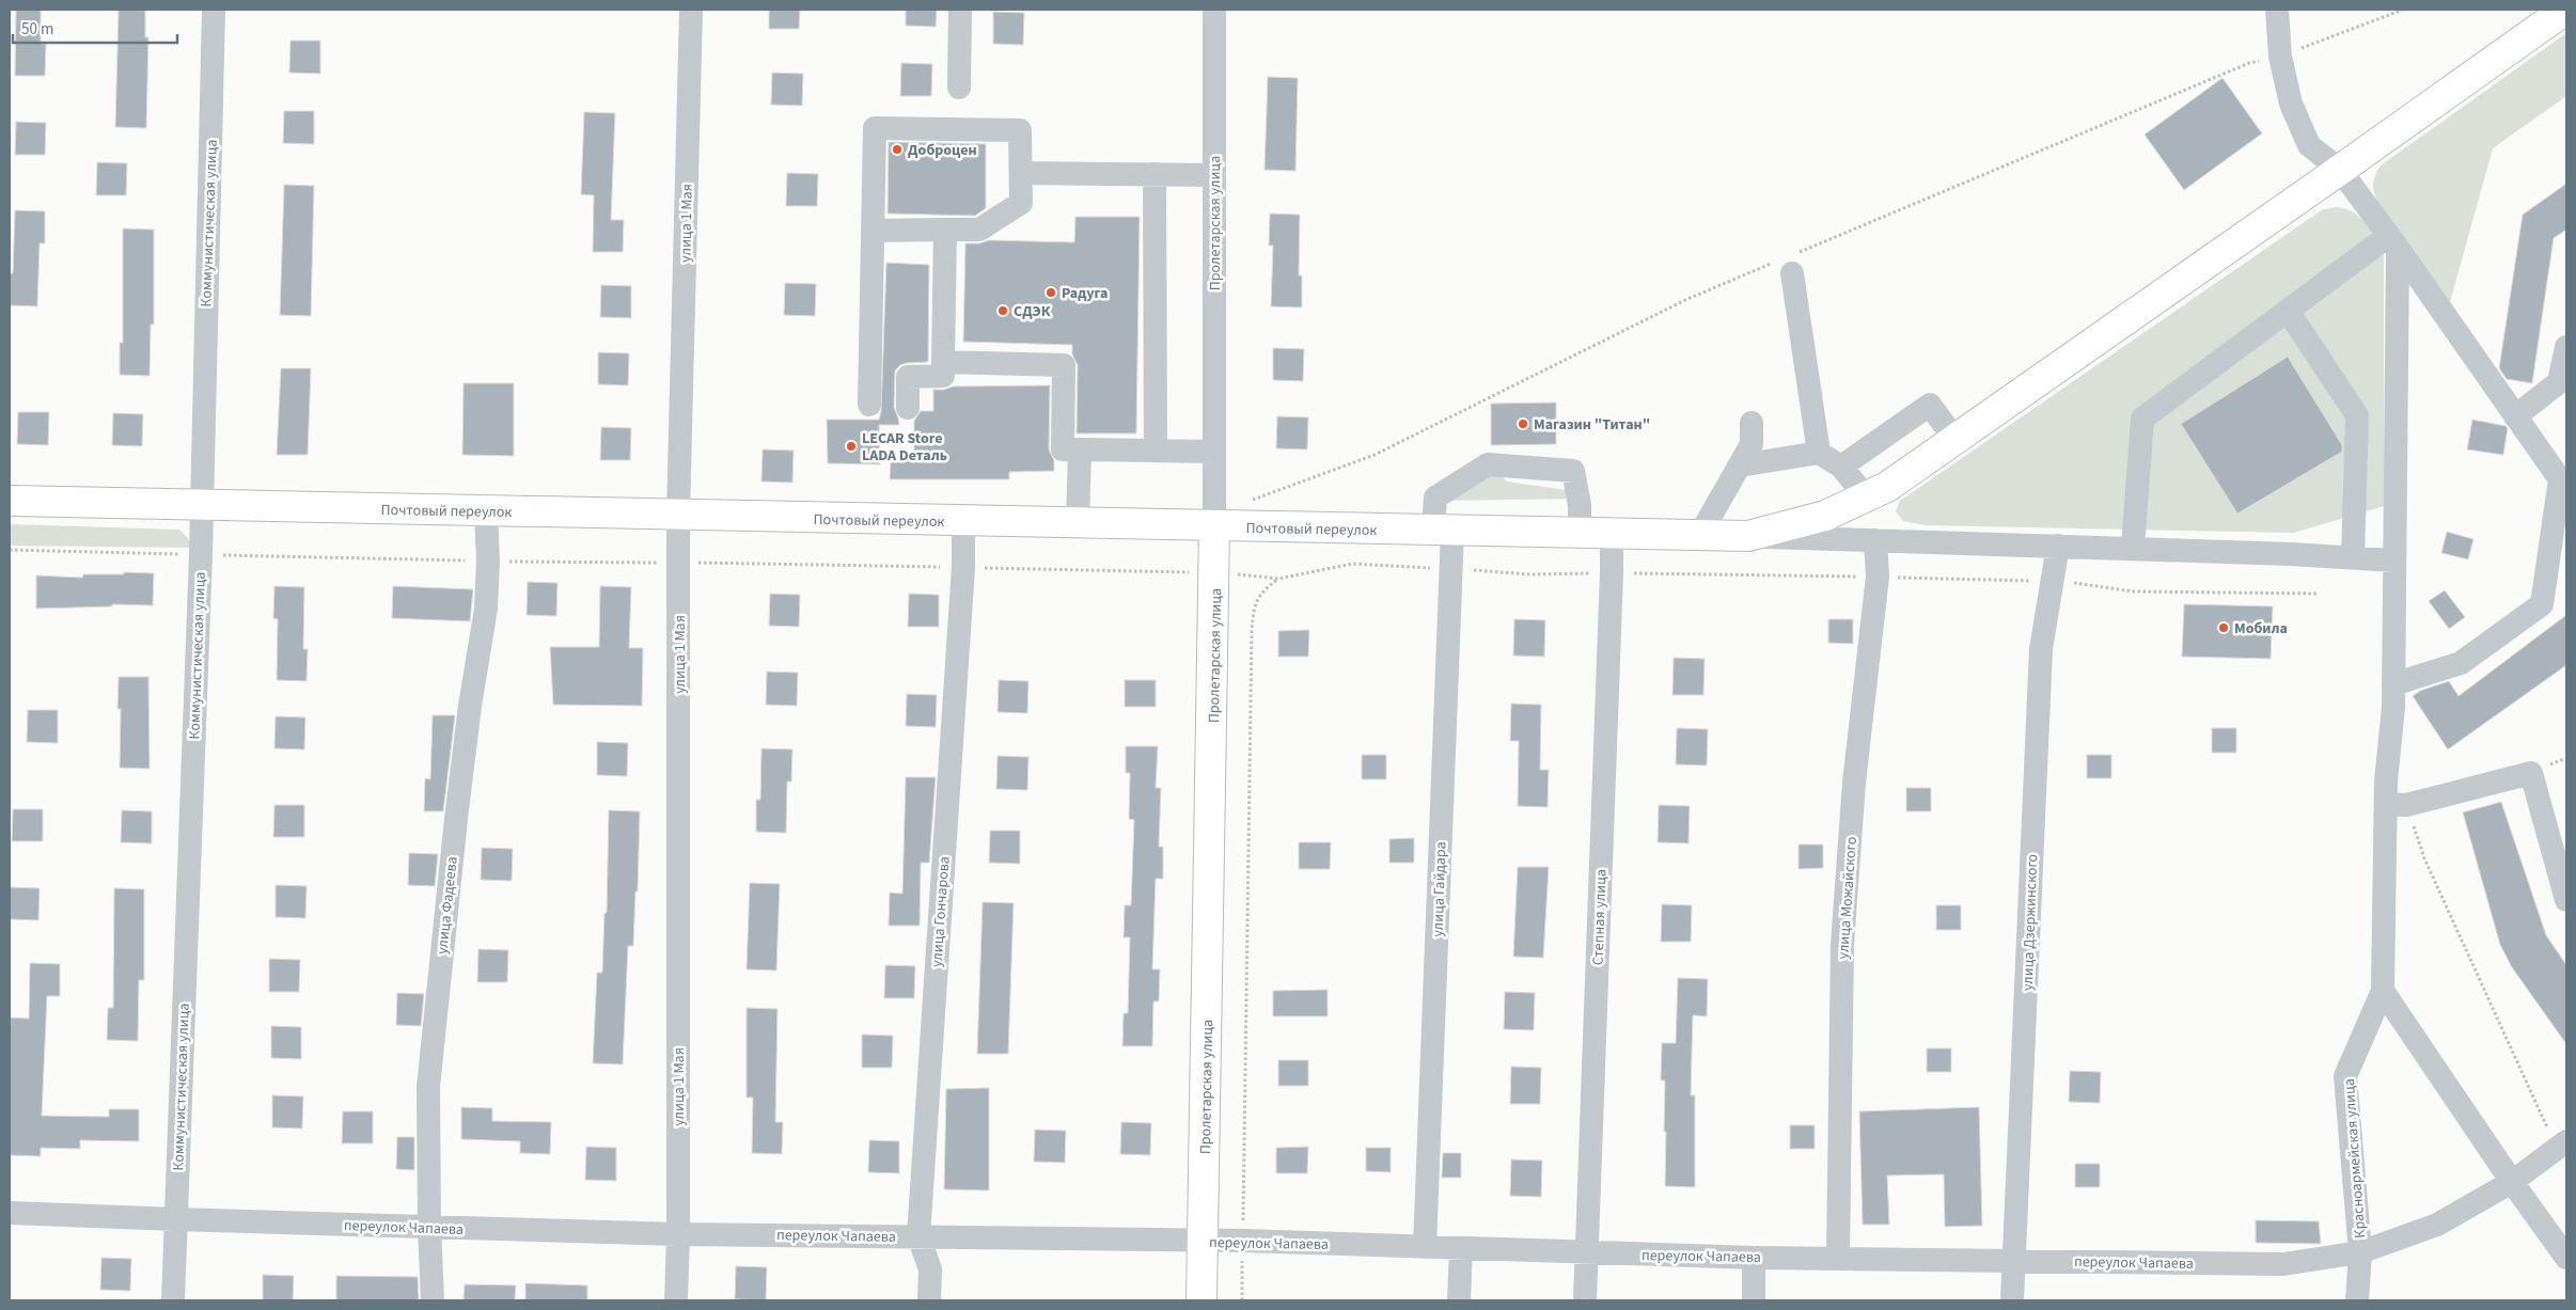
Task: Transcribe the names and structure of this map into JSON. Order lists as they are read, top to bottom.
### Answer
{
  "streets": {
    "main road": ["Пролетарская улица", "Почтовый переулок"],
    "street": [
      "Коммунистическая улица",
      "улица 1 Мая",
      "улица Гайдара",
      "улица Можайского",
      "улица Фадеева",
      "улица Гончарова",
      "Степная улица",
      "улица Дзержинского",
      "Красноармейская улица",
      "переулок Чапаева"
    ]
  },
  "crossings": [
    ["Коммунистическая улица", "Почтовый переулок"],
    ["Коммунистическая улица", "переулок Чапаева"],
    ["улица 1 Мая", "Почтовый переулок"],
    ["улица 1 Мая", "переулок Чапаева"],
    ["Пролетарская улица", "Почтовый переулок"],
    ["Пролетарская улица", "переулок Чапаева"],
    ["Почтовый переулок", "улица Гайдара"],
    ["Почтовый переулок", "улица Фадеева"],
    ["Почтовый переулок", "улица Гончарова"],
    ["Почтовый переулок", "Степная улица"],
    ["улица Гайдара", "переулок Чапаева"],
    ["улица Можайского", "переулок Чапаева"],
    ["улица Фадеева", "переулок Чапаева"],
    ["улица Гончарова", "переулок Чапаева"],
    ["Степная улица", "переулок Чапаева"],
    ["улица Дзержинского", "переулок Чапаева"],
    ["Красноармейская улица", "переулок Чапаева"]
  ],
  "places": [
    "Доброцен",
    "Радуга",
    "СДЭК",
    "Магазин \"Титан\"",
    "LECAR Store LADA Dеталь",
    "Мобила"
  ],
  "scale_bar": "50 m"
}
